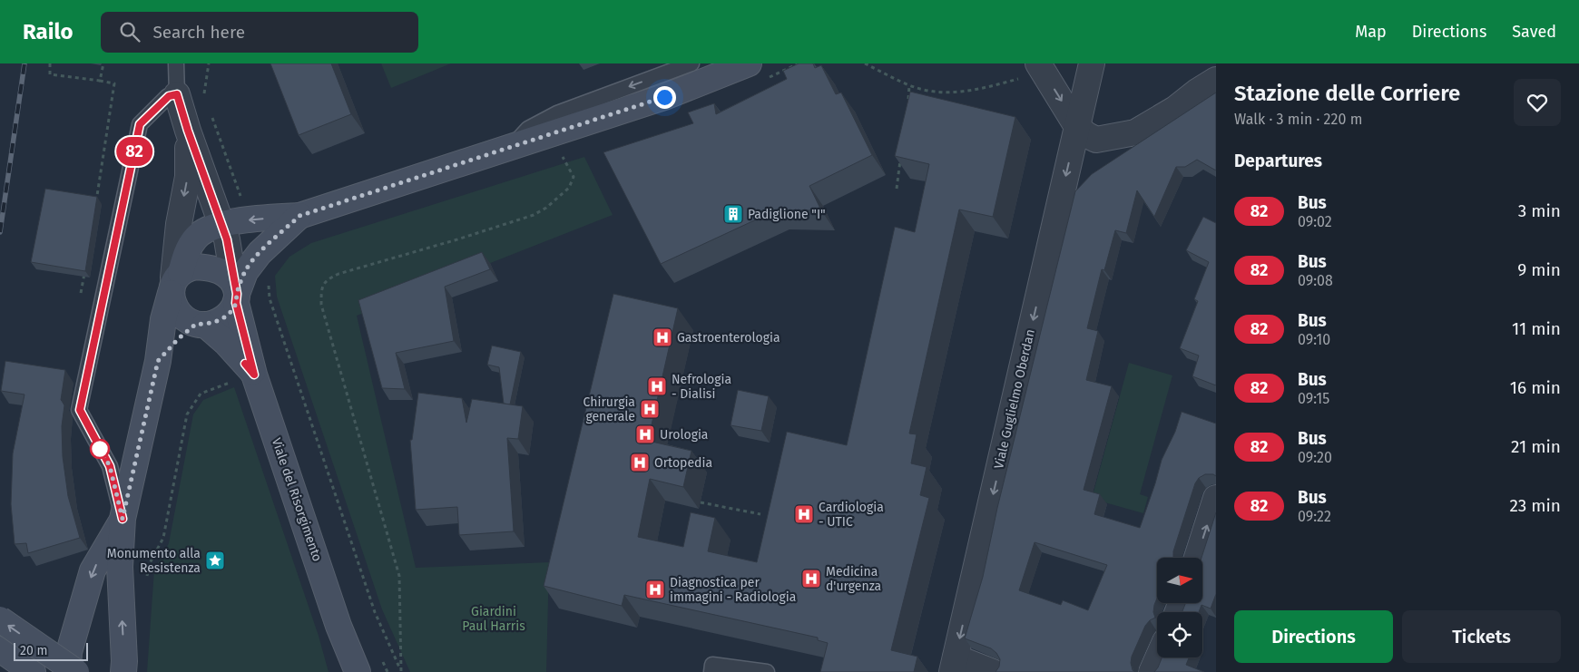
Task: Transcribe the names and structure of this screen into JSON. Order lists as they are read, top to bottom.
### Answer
{
  "streets": {
    "street": ["Viale Guglielmo Oberdan", "Viale del Risorgimento"]
  },
  "one_way": ["Viale Guglielmo Oberdan"],
  "parks": ["Giardini Paul Harris"],
  "places": {
    "building": ["Padiglione \"I\""],
    "hospital": [
      "Gastroenterologia",
      "Nefrologia - Dialisi",
      "Chirurgia generale",
      "Urologia",
      "Ortopedia",
      "Cardiologia - UTIC",
      "Medicina d'urgenza",
      "Diagnostica per immagini - Radiologia"
    ],
    "place": ["Monumento alla Resistenza"]
  },
  "lines": ["bus line 82"],
  "scale_bar": "20 m",
  "north": "right",
  "page": {
    "header": "Railo",
    "search": "Search here",
    "nav": ["Map", "Directions", "Saved"],
    "on_map": "82",
    "heading": [
      ["Stazione delle Corriere", "Walk · 3 min · 220 m"],
      "Departures"
    ],
    "list": [
      {
        "mark": "82",
        "name": "Bus",
        "note": "09:02",
        "value": "3 min"
      },
      {
        "mark": "82",
        "name": "Bus",
        "note": "09:08",
        "value": "9 min"
      },
      {
        "mark": "82",
        "name": "Bus",
        "note": "09:10",
        "value": "11 min"
      },
      {
        "mark": "82",
        "name": "Bus",
        "note": "09:15",
        "value": "16 min"
      },
      {
        "mark": "82",
        "name": "Bus",
        "note": "09:20",
        "value": "21 min"
      },
      {
        "mark": "82",
        "name": "Bus",
        "note": "09:22",
        "value": "23 min"
      }
    ],
    "buttons": ["Directions", "Tickets"],
    "scale": "20 m"
  }
}
